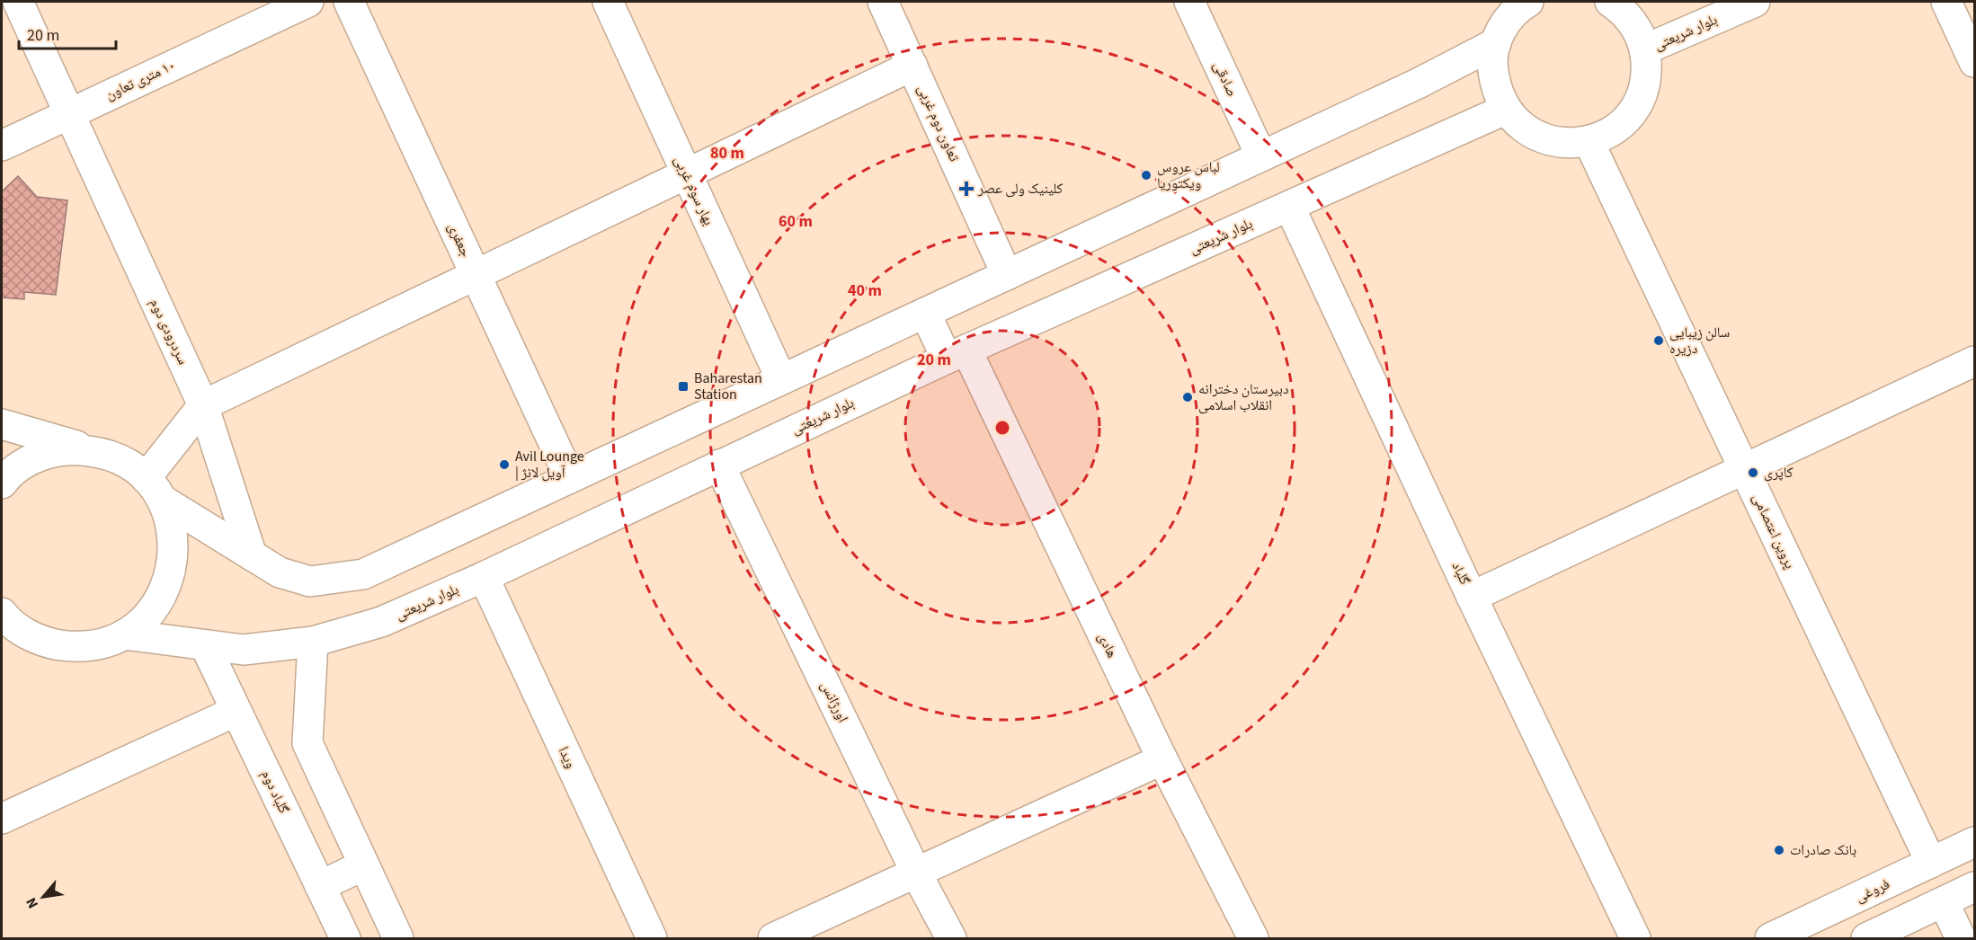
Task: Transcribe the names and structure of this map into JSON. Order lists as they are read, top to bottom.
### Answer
{
  "streets": {
    "street": [
      "بلوار شریعتى",
      "صادقی",
      "١٠ متری تعاون",
      "تعاون دوم غربی",
      "بهار سوم غربی",
      "جعفری",
      "سردرودی دوم",
      "پروین اعتصامى",
      "گلباد",
      "هادی",
      "اورژانس",
      "ویدا",
      "گلباد دوم",
      "فروغى"
    ]
  },
  "crossings": [
    ["بلوار شریعتى", "گلباد"],
    ["بلوار شریعتى", "هادی"],
    ["بلوار شریعتى", "اورژانس"],
    ["بلوار شریعتى", "ویدا"],
    ["بلوار شریعتى", "گلباد دوم"],
    ["١٠ متری تعاون", "سردرودی دوم"],
    ["پروین اعتصامى", "فروغى"]
  ],
  "places": {
    "other": [
      "لباس عروس ويكتوريا",
      "سالن زیبایی دزیره",
      "دبیرستان دخترانه انقلاب اسلامی",
      "Avil Lounge | آویل لانژ",
      "کاپری",
      "بانک صادرات"
    ],
    "health": ["کلینیک ولی عصر"],
    "transit": ["Baharestan Station"]
  },
  "scale_bar": "20 m",
  "north": "bottom left",
  "rings": [
    "80 m",
    "60 m",
    "40 m",
    "20 m"
  ]
}
